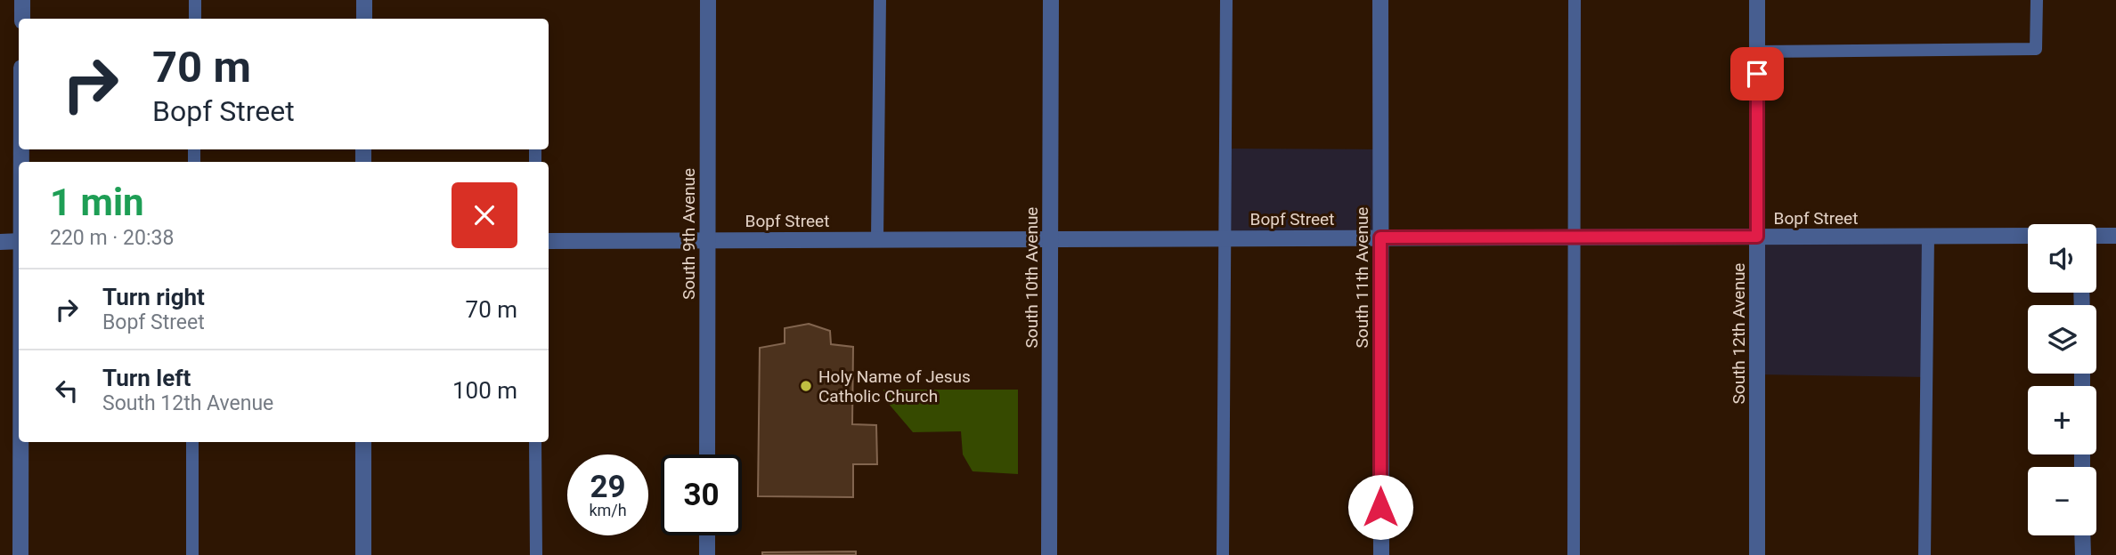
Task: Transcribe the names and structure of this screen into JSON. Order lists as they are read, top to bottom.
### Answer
{
  "streets": {
    "street": [
      "Bopf Street",
      "South 9th Avenue",
      "South 10th Avenue",
      "South 11th Avenue",
      "South 12th Avenue"
    ]
  },
  "crossings": [
    ["Bopf Street", "South 9th Avenue"],
    ["Bopf Street", "South 10th Avenue"],
    ["Bopf Street", "South 11th Avenue"],
    ["Bopf Street", "South 12th Avenue"]
  ],
  "places": ["Holy Name of Jesus Catholic Church"],
  "page": {
    "turn": ["70 m", "Bopf Street"],
    "heading": ["1 min", "220 m · 20:38"],
    "map_buttons": ["+", "−"],
    "list": [
      {
        "name": "Turn right",
        "note": "Bopf Street",
        "value": "70 m"
      },
      {
        "name": "Turn left",
        "note": "South 12th Avenue",
        "value": "100 m"
      }
    ],
    "speed": "29 km/h",
    "limit": "30"
  }
}
